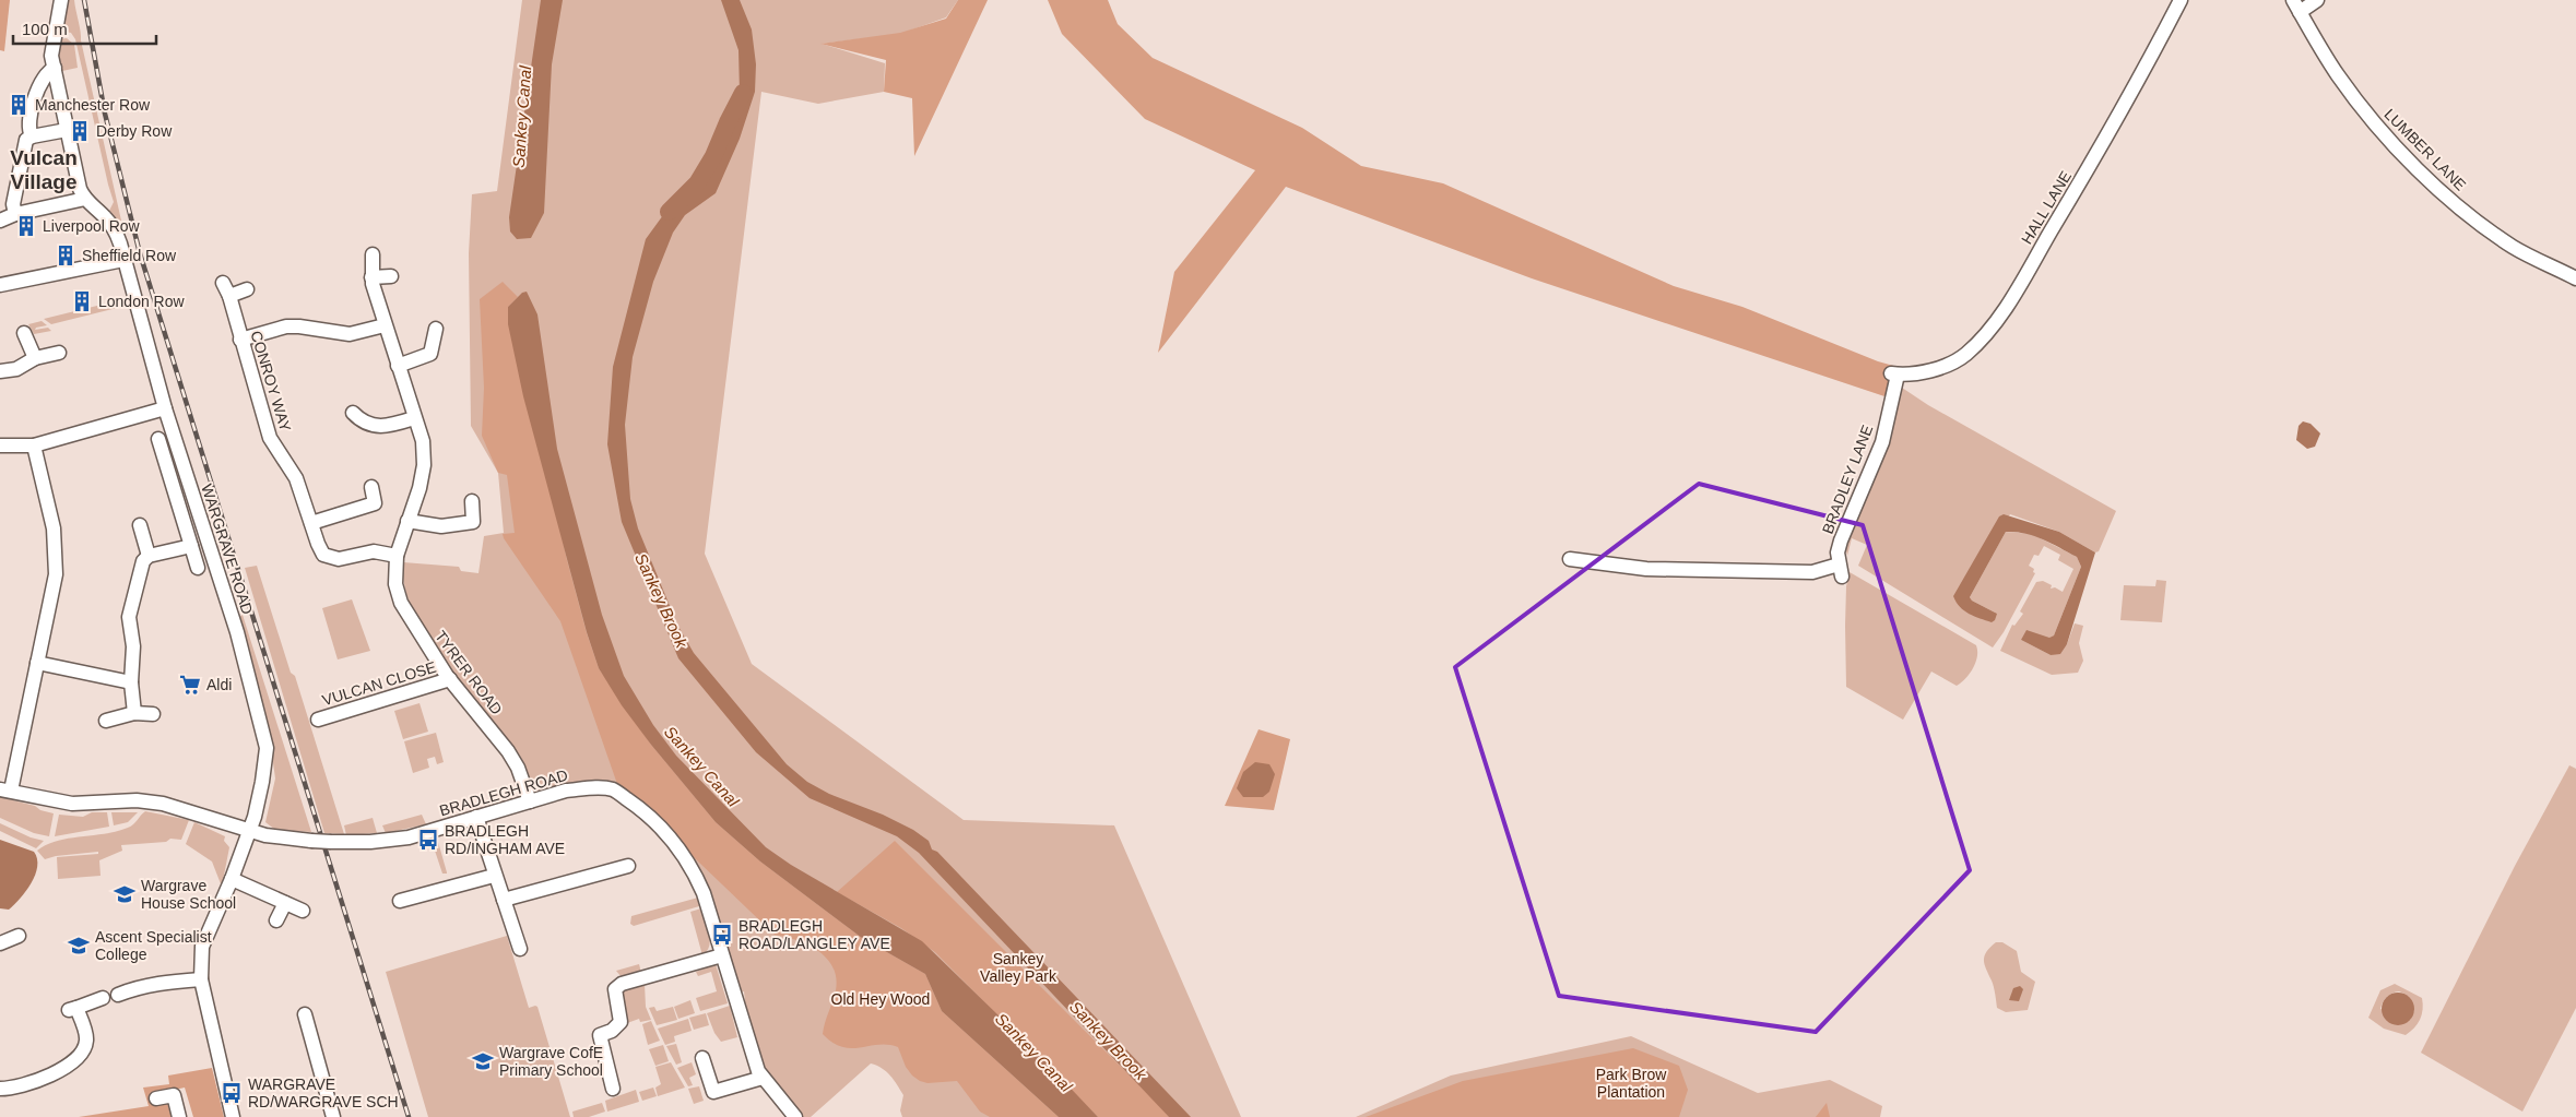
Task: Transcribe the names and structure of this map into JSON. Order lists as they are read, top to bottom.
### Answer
{
  "streets": {
    "street": [
      "LUMBER LANE",
      "HALL LANE",
      "CONROY WAY",
      "BRADLEY LANE",
      "WARGRAVE ROAD",
      "TYRER ROAD",
      "VULCAN CLOSE",
      "BRADLEGH ROAD"
    ]
  },
  "crossings": [
    ["HALL LANE", "BRADLEY LANE"],
    ["CONROY WAY", "TYRER ROAD"],
    ["WARGRAVE ROAD", "BRADLEGH ROAD"],
    ["TYRER ROAD", "VULCAN CLOSE"],
    ["TYRER ROAD", "BRADLEGH ROAD"]
  ],
  "districts": ["Vulcan Village"],
  "water": ["Sankey Canal", "Sankey Brook"],
  "parks": ["Sankey Valley Park", "Old Hey Wood", "Park Brow Plantation"],
  "places": {
    "building": [
      "Manchester Row",
      "Derby Row",
      "Liverpool Row",
      "Sheffield Row",
      "London Row"
    ],
    "supermarket": ["Aldi"],
    "bus stop": ["BRADLEGH RD/INGHAM AVE", "BRADLEGH ROAD/LANGLEY AVE", "WARGRAVE RD/WARGRAVE SCH"],
    "school or university": ["Wargrave House School", "Ascent Specialist College", "Wargrave CofE Primary School"]
  },
  "scale_bar": "100 m"
}
